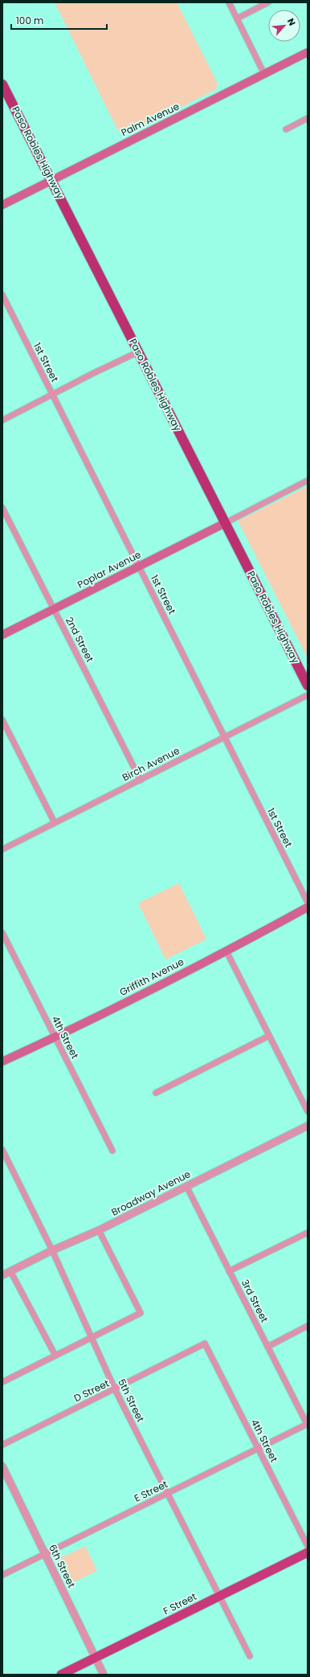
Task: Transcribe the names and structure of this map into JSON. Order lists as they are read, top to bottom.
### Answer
{
  "streets": {
    "highway": ["Paso Robles Highway"],
    "main road": [
      "Palm Avenue",
      "Poplar Avenue",
      "Griffith Avenue",
      "F Street"
    ],
    "street": [
      "1st Street",
      "2nd Street",
      "Birch Avenue",
      "4th Street",
      "Broadway Avenue",
      "3rd Street",
      "D Street",
      "5th Street",
      "E Street",
      "6th Street"
    ]
  },
  "crossings": [
    ["Palm Avenue", "Paso Robles Highway"],
    ["Paso Robles Highway", "Poplar Avenue"],
    ["1st Street", "Poplar Avenue"],
    ["1st Street", "Birch Avenue"],
    ["Poplar Avenue", "2nd Street"],
    ["2nd Street", "Birch Avenue"],
    ["Griffith Avenue", "4th Street"],
    ["4th Street", "D Street"],
    ["4th Street", "E Street"],
    ["Broadway Avenue", "3rd Street"],
    ["Broadway Avenue", "5th Street"],
    ["3rd Street", "E Street"],
    ["D Street", "5th Street"],
    ["5th Street", "E Street"],
    ["5th Street", "F Street"],
    ["E Street", "6th Street"],
    ["6th Street", "F Street"]
  ],
  "scale_bar": "100 m",
  "north": "top right"
}
